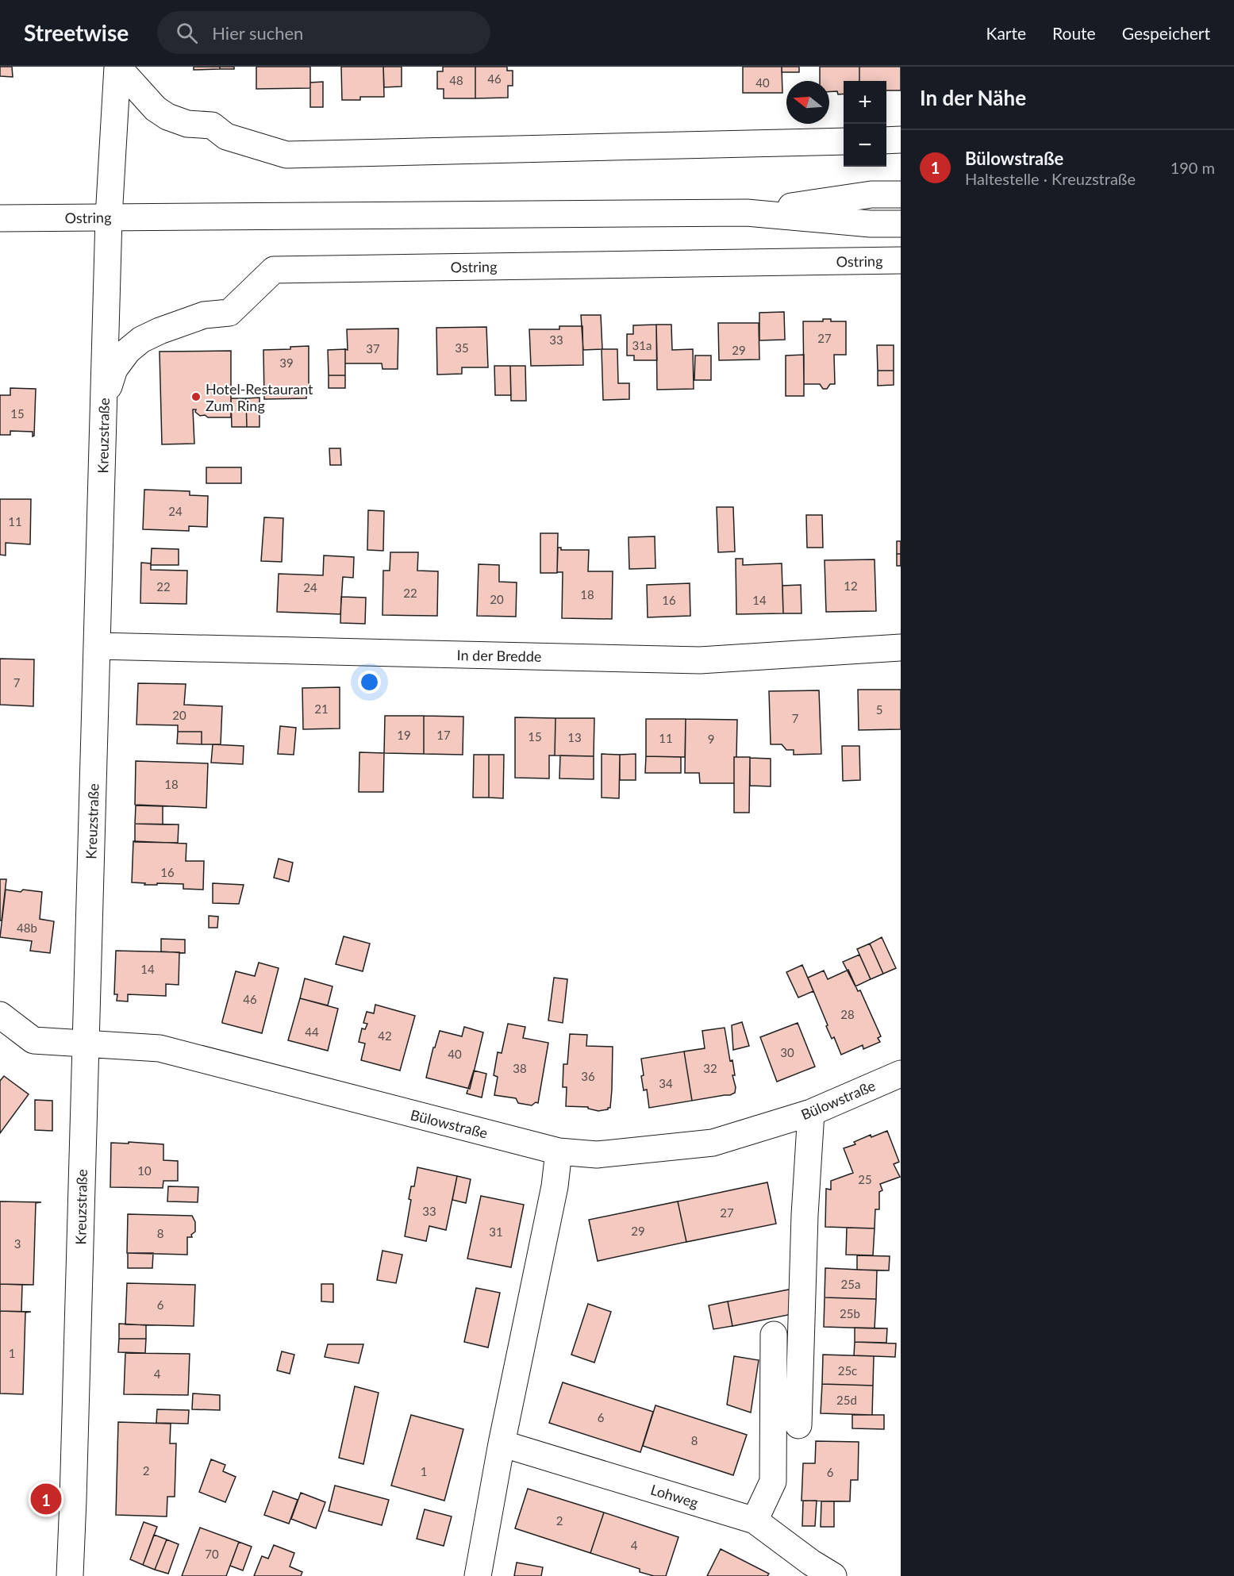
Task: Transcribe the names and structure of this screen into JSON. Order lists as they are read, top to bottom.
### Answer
{
  "streets": {
    "street": [
      "Ostring",
      "Kreuzstraße",
      "In der Bredde",
      "Bülowstraße",
      "Lohweg"
    ]
  },
  "crossings": [
    ["Ostring", "Kreuzstraße"],
    ["Kreuzstraße", "In der Bredde"],
    ["Kreuzstraße", "Bülowstraße"]
  ],
  "places": ["Hotel-Restaurant Zum Ring"],
  "house_numbers": [
    "46",
    "48",
    "40",
    "27",
    "33",
    "31a",
    "35",
    "37",
    "29",
    "39",
    "15",
    "24",
    "11",
    "12",
    "22",
    "24",
    "22",
    "18",
    "20",
    "16",
    "14",
    "7",
    "21",
    "5",
    "20",
    "7",
    "19",
    "17",
    "15",
    "13",
    "11",
    "9",
    "18",
    "16",
    "48b",
    "14",
    "46",
    "28",
    "44",
    "42",
    "30",
    "40",
    "38",
    "32",
    "36",
    "34",
    "10",
    "25",
    "33",
    "27",
    "29",
    "31",
    "8",
    "3",
    "25a",
    "6",
    "25b",
    "1",
    "25c",
    "4",
    "25d",
    "6",
    "8",
    "2",
    "1",
    "6",
    "2",
    "4",
    "70"
  ],
  "north": "left",
  "page": {
    "header": "Streetwise",
    "search": "Hier suchen",
    "nav": ["Karte", "Route", "Gespeichert"],
    "heading": "In der Nähe",
    "map_buttons": ["+", "−"],
    "list": [
      {
        "mark": "1",
        "name": "Bülowstraße",
        "note": "Haltestelle · Kreuzstraße",
        "value": "190 m"
      }
    ],
    "pins": "1"
  }
}
